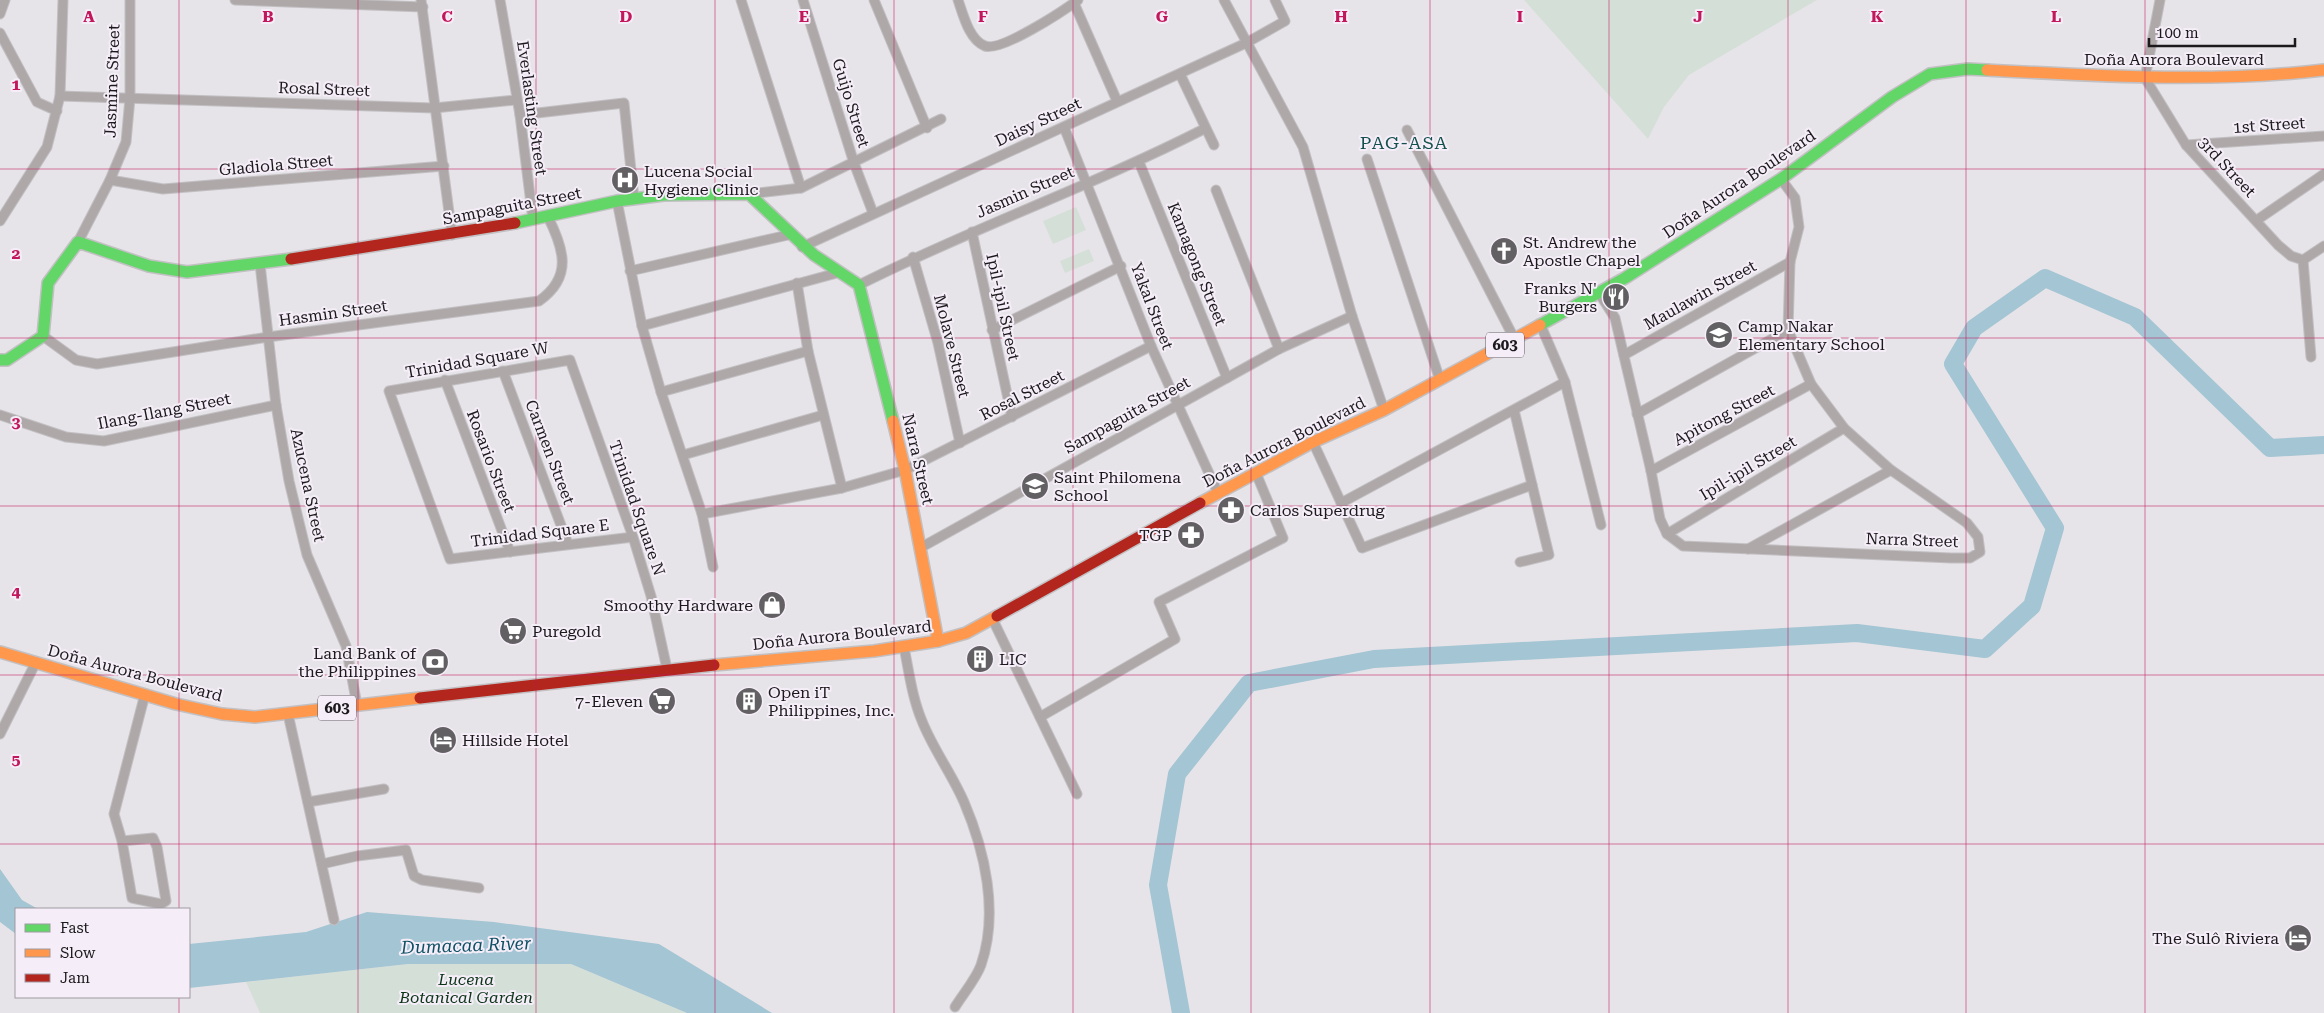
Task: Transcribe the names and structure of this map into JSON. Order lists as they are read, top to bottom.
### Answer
{
  "streets": {
    "main road": [
      "Doña Aurora Boulevard",
      "Sampaguita Street",
      "603",
      "Narra Street"
    ],
    "street": [
      "Jasmine Street",
      "Rosal Street",
      "Guijo Street",
      "Everlasting Street",
      "Daisy Street",
      "1st Street",
      "Gladiola Street",
      "3rd Street",
      "Jasmin Street",
      "Kamagong Street",
      "Maulawin Street",
      "Yakal Street",
      "Ipil-ipil Street",
      "Hasmin Street",
      "Molave Street",
      "Trinidad Square W",
      "Ilang-Ilang Street",
      "Apitong Street",
      "Carmen Street",
      "Rosario Street",
      "Azucena Street",
      "Trinidad Square N",
      "Trinidad Square E"
    ]
  },
  "crossings": [
    ["Doña Aurora Boulevard", "3rd Street"],
    ["Doña Aurora Boulevard", "Yakal Street"],
    ["Doña Aurora Boulevard", "Narra Street"],
    ["Doña Aurora Boulevard", "Azucena Street"],
    ["Doña Aurora Boulevard", "Trinidad Square N"],
    ["Jasmine Street", "Rosal Street"],
    ["Jasmine Street", "Gladiola Street"],
    ["Jasmine Street", "Sampaguita Street"],
    ["Rosal Street", "Everlasting Street"],
    ["Rosal Street", "Yakal Street"],
    ["Rosal Street", "Ipil-ipil Street"],
    ["Rosal Street", "Molave Street"],
    ["Rosal Street", "Narra Street"],
    ["Guijo Street", "Daisy Street"],
    ["Guijo Street", "Sampaguita Street"],
    ["Everlasting Street", "Sampaguita Street"],
    ["Daisy Street", "Yakal Street"],
    ["1st Street", "3rd Street"],
    ["Jasmin Street", "Kamagong Street"],
    ["Jasmin Street", "Yakal Street"],
    ["Jasmin Street", "Ipil-ipil Street"],
    ["Jasmin Street", "Molave Street"],
    ["Jasmin Street", "Narra Street"],
    ["Sampaguita Street", "Kamagong Street"],
    ["Sampaguita Street", "Yakal Street"],
    ["Sampaguita Street", "Hasmin Street"],
    ["Sampaguita Street", "Narra Street"],
    ["Sampaguita Street", "Azucena Street"],
    ["Maulawin Street", "Narra Street"],
    ["Ipil-ipil Street", "Narra Street"],
    ["Hasmin Street", "Azucena Street"],
    ["Trinidad Square W", "Carmen Street"],
    ["Trinidad Square W", "Rosario Street"],
    ["Trinidad Square W", "Trinidad Square N"],
    ["Trinidad Square W", "Trinidad Square E"],
    ["Ilang-Ilang Street", "Azucena Street"],
    ["Apitong Street", "Narra Street"],
    ["Carmen Street", "Trinidad Square E"],
    ["Rosario Street", "Trinidad Square E"],
    ["Trinidad Square N", "Trinidad Square E"]
  ],
  "districts": ["PAG-ASA"],
  "water": ["Dumacaa River"],
  "parks": ["Lucena Botanical Garden"],
  "places": {
    "hospital": ["Lucena Social Hygiene Clinic"],
    "church": ["St. Andrew the Apostle Chapel"],
    "restaurant": ["Franks N' Burgers"],
    "school or university": ["Camp Nakar Elementary School", "Saint Philomena School"],
    "pharmacy": ["Carlos Superdrug", "TGP"],
    "shop": ["Smoothy Hardware"],
    "supermarket": ["Puregold", "7-Eleven"],
    "building": ["LIC", "Open iT Philippines, Inc."],
    "bank": ["Land Bank of the Philippines"],
    "hotel": ["Hillside Hotel", "The Sulô Riviera"]
  },
  "legend": ["Fast", "Slow", "Jam"],
  "scale_bar": "100 m",
  "grid": {
    "columns": [
      "A",
      "B",
      "C",
      "D",
      "E",
      "F",
      "G",
      "H",
      "I",
      "J",
      "K",
      "L"
    ],
    "rows": [
      "1",
      "2",
      "3",
      "4",
      "5"
    ]
  }
}
